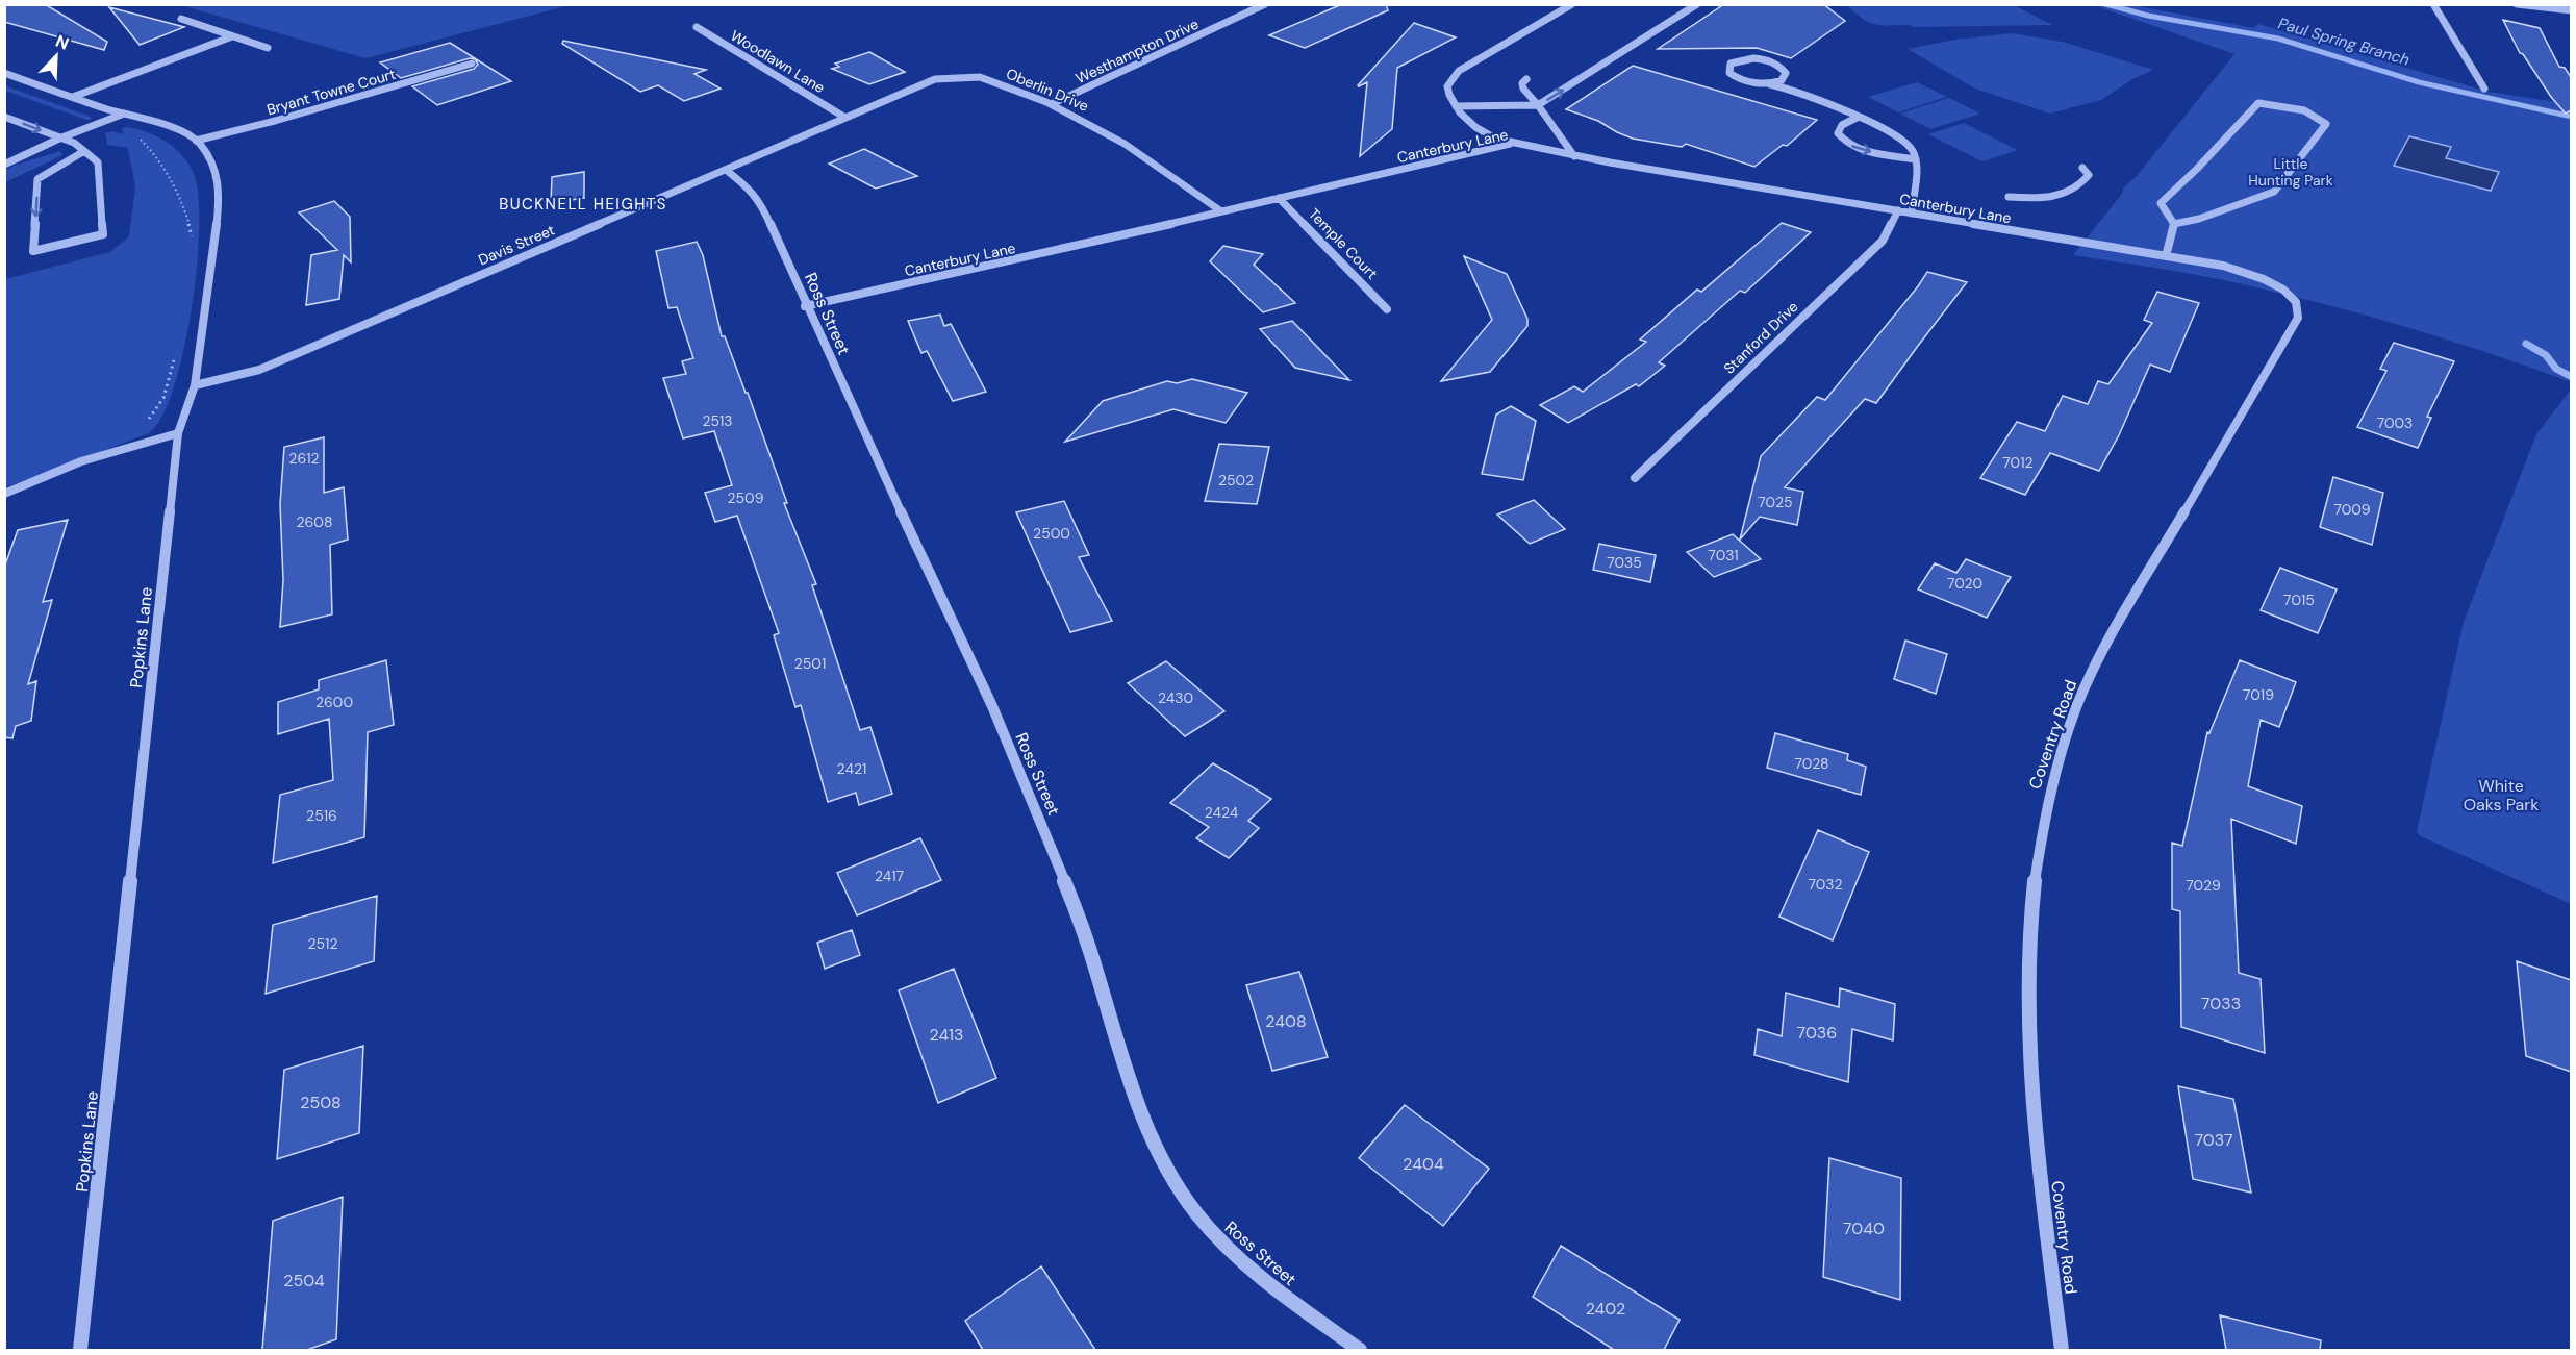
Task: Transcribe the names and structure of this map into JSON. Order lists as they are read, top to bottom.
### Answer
{
  "streets": {
    "street": [
      "Westhampton Drive",
      "Woodlawn Lane",
      "Oberlin Drive",
      "Bryant Towne Court",
      "Canterbury Lane",
      "Temple Court",
      "Davis Street",
      "Ross Street",
      "Stanford Drive",
      "Popkins Lane",
      "Coventry Road"
    ]
  },
  "crossings": [
    ["Westhampton Drive", "Oberlin Drive"],
    ["Woodlawn Lane", "Oberlin Drive"],
    ["Woodlawn Lane", "Davis Street"],
    ["Oberlin Drive", "Canterbury Lane"],
    ["Oberlin Drive", "Davis Street"],
    ["Bryant Towne Court", "Popkins Lane"],
    ["Canterbury Lane", "Temple Court"],
    ["Canterbury Lane", "Ross Street"],
    ["Canterbury Lane", "Stanford Drive"],
    ["Canterbury Lane", "Coventry Road"],
    ["Davis Street", "Ross Street"],
    ["Davis Street", "Popkins Lane"]
  ],
  "districts": ["BUCKNELL HEIGHTS"],
  "water": ["Paul Spring Branch"],
  "parks": ["Little Hunting Park", "White Oaks Park"],
  "house_numbers": [
    "2513",
    "7003",
    "2612",
    "7012",
    "2502",
    "2509",
    "7025",
    "7009",
    "2608",
    "2500",
    "7031",
    "7035",
    "7020",
    "7015",
    "2501",
    "7019",
    "2430",
    "2600",
    "7028",
    "2421",
    "2424",
    "2516",
    "2417",
    "7032",
    "7029",
    "2512",
    "7033",
    "2408",
    "7036",
    "2413",
    "2508",
    "7037",
    "2404",
    "7040",
    "2504",
    "2402"
  ],
  "north": "top right"
}
